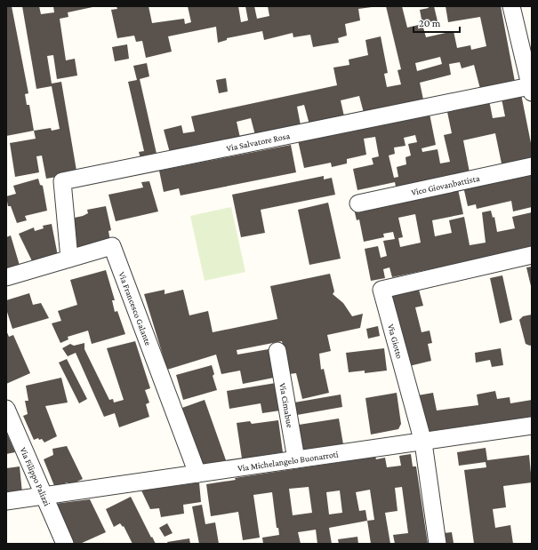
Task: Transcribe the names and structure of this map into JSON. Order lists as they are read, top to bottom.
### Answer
{
  "streets": {
    "street": [
      "Via Salvatore Rosa",
      "Vico Giovanbattista",
      "Via Francesco Galante",
      "Via Giotto",
      "Via Cimabue",
      "Via Michelangelo Buonarroti",
      "Via Filippo Palizzi"
    ]
  },
  "crossings": [
    ["Via Salvatore Rosa", "Via Francesco Galante"],
    ["Via Francesco Galante", "Via Michelangelo Buonarroti"],
    ["Via Giotto", "Via Michelangelo Buonarroti"],
    ["Via Cimabue", "Via Michelangelo Buonarroti"],
    ["Via Michelangelo Buonarroti", "Via Filippo Palizzi"]
  ],
  "scale_bar": "20 m"
}
